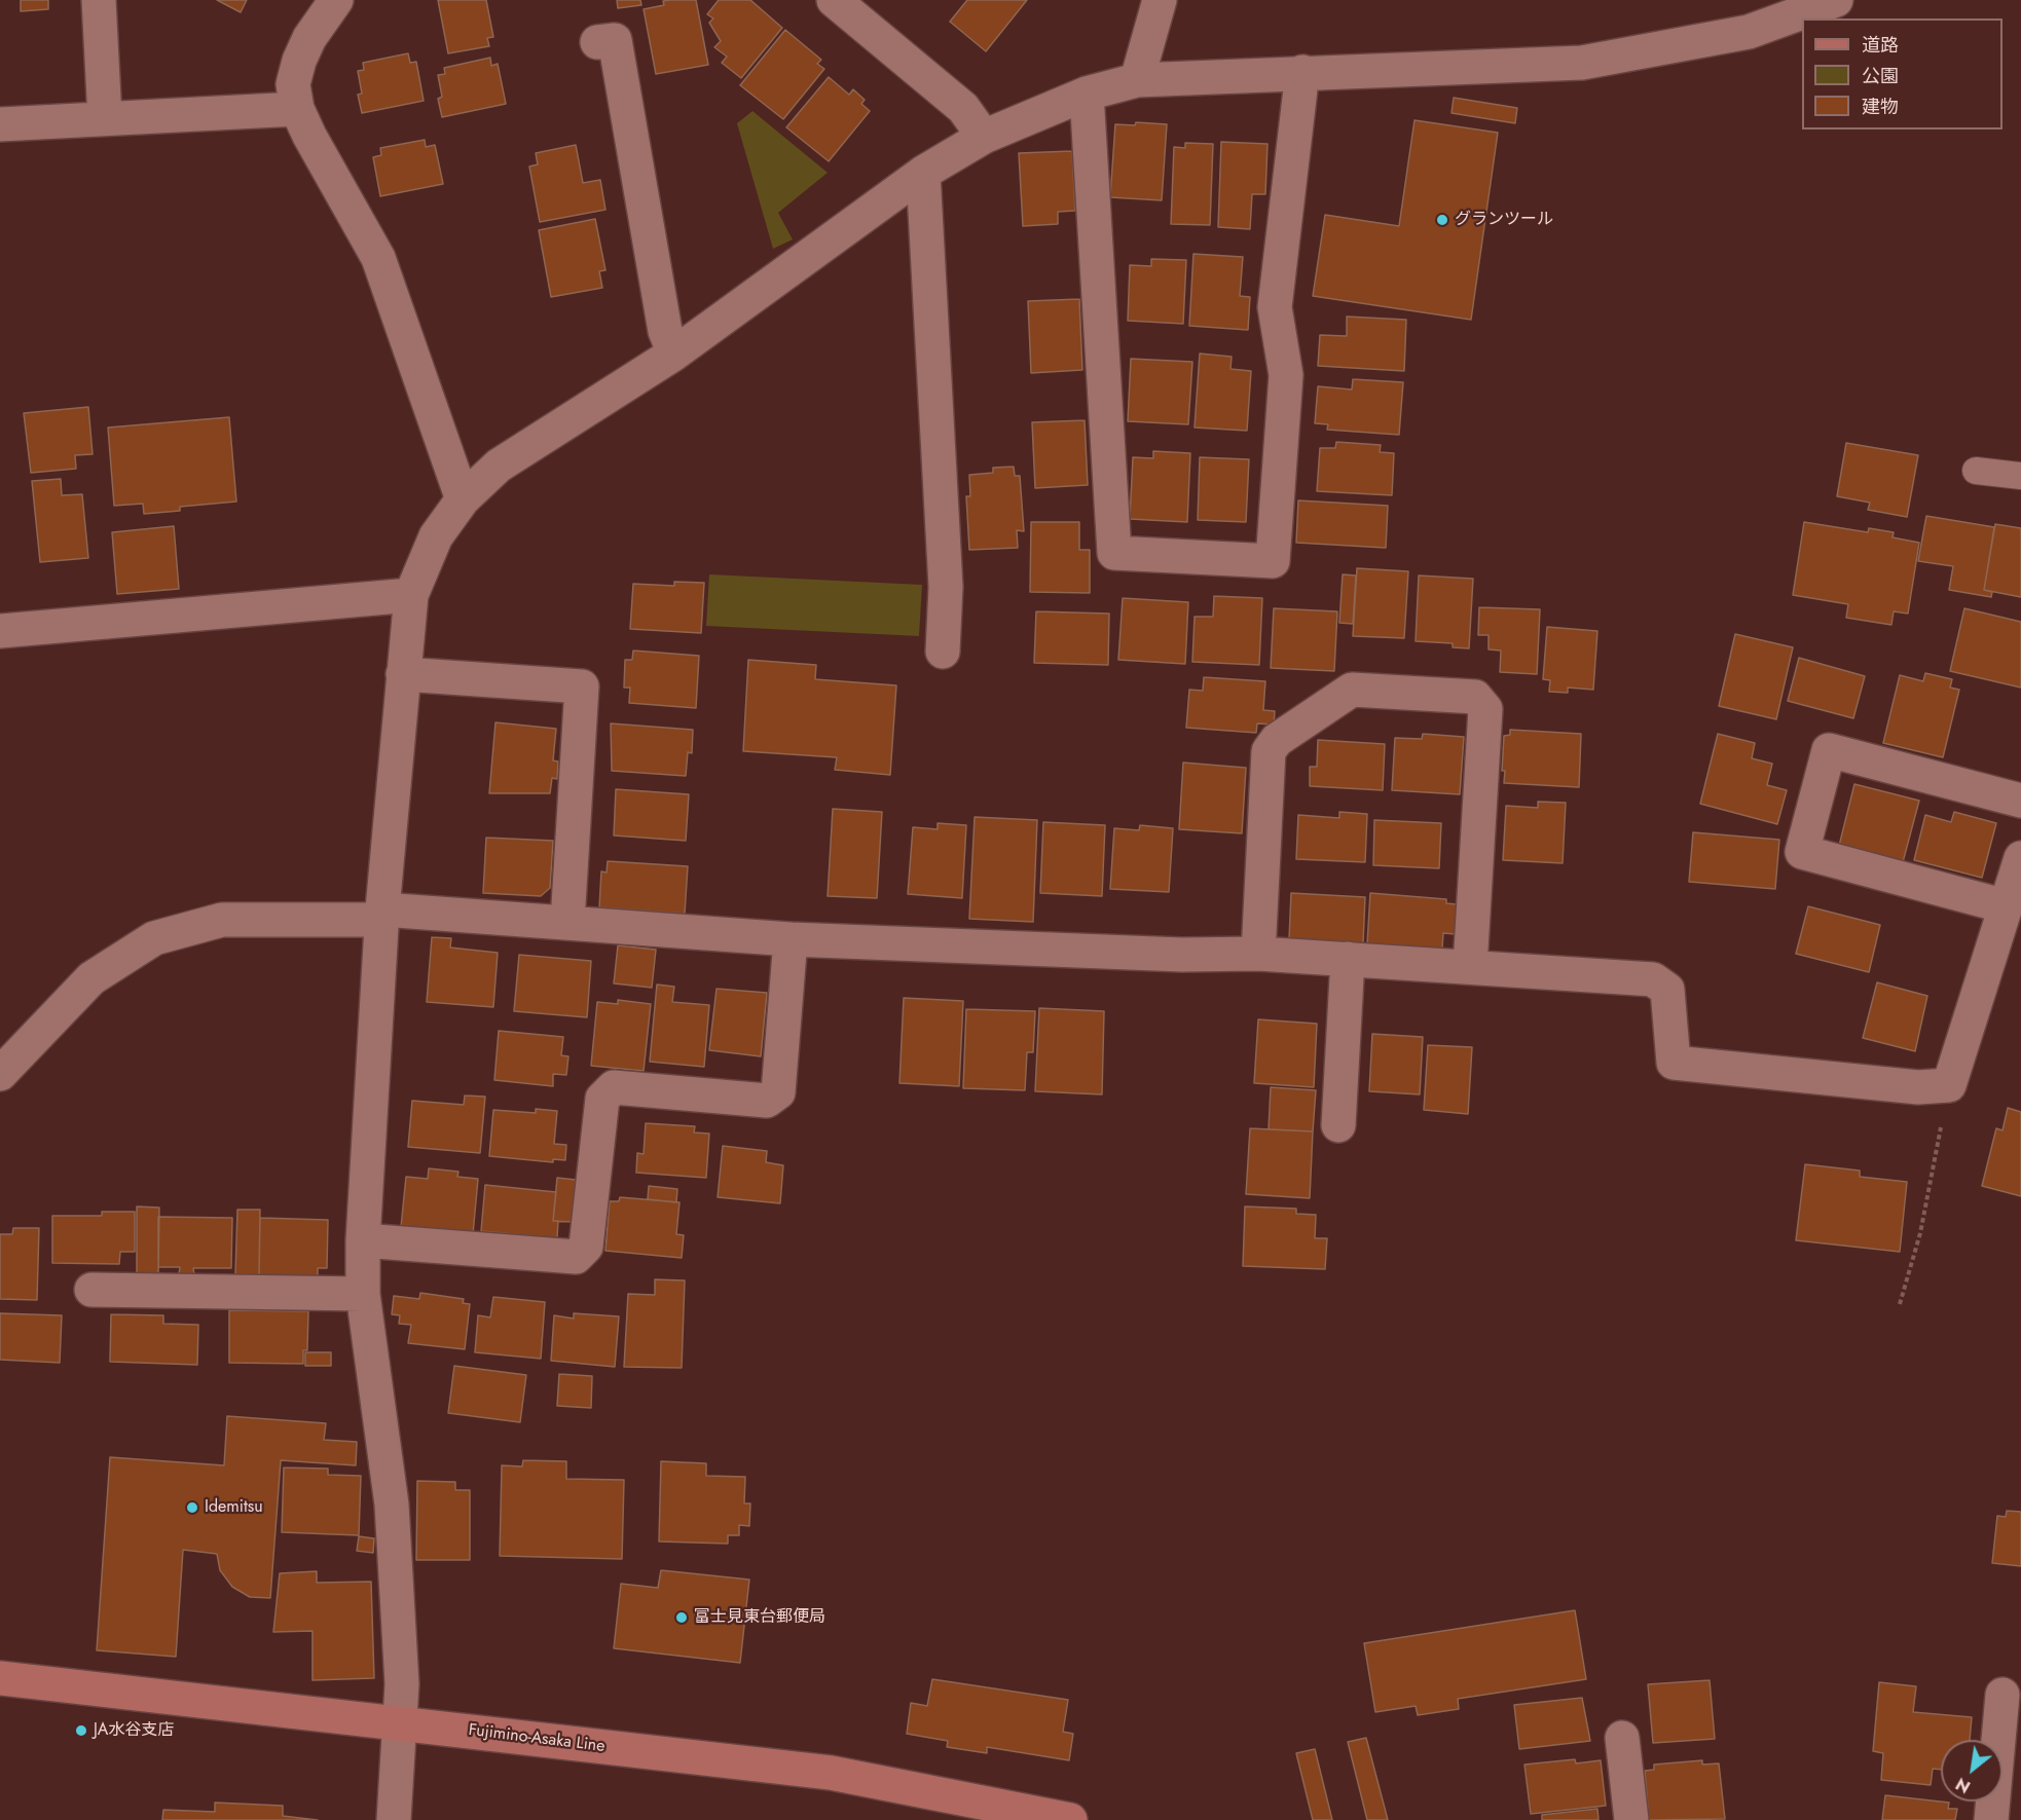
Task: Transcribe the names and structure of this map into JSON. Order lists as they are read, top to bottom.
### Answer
{
  "streets": {
    "main road": ["Fujimino-Asaka Line"]
  },
  "places": [
    "グランツール",
    "Idemitsu",
    "富士見東台郵便局",
    "JA水谷支店"
  ],
  "legend": ["道路", "公園", "建物"],
  "north": "bottom left"
}
